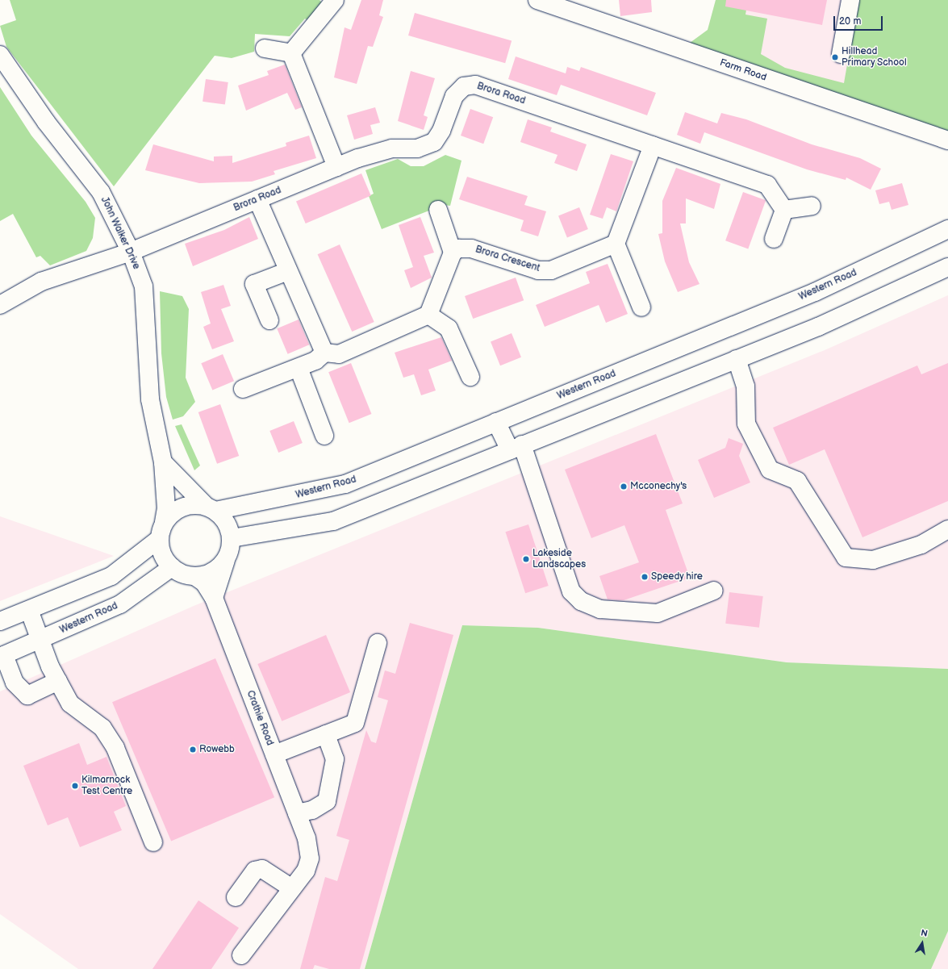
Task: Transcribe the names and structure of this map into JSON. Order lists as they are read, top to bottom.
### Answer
{
  "streets": {
    "street": [
      "Farm Road",
      "Brora Road",
      "John Walker Drive",
      "Brora Crescent",
      "Western Road",
      "Crathie Road"
    ]
  },
  "crossings": [
    ["Brora Road", "John Walker Drive"],
    ["John Walker Drive", "Western Road"],
    ["John Walker Drive", "Crathie Road"],
    ["Western Road", "Crathie Road"]
  ],
  "places": [
    "Hillhead Primary School",
    "Mcconechy's",
    "Lakeside Landscapes",
    "Speedy hire",
    "Rowebb",
    "Kilmarnock Test Centre"
  ],
  "scale_bar": "20 m",
  "north": "top"
}
